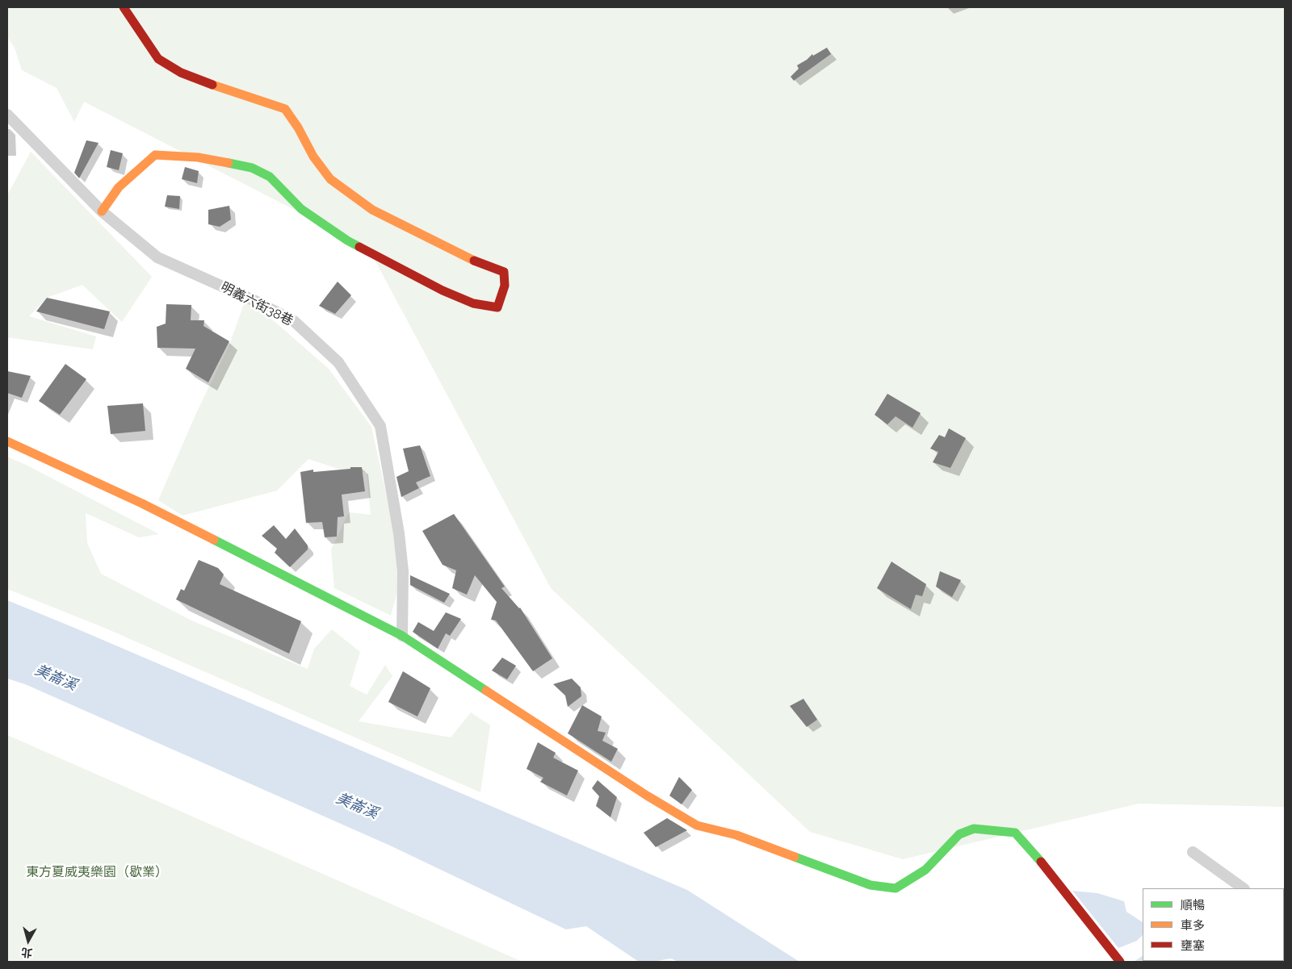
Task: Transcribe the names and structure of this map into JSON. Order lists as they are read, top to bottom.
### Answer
{
  "streets": {
    "street": ["明義六街38巷"]
  },
  "water": ["美崙溪"],
  "parks": ["東方夏威夷樂園（歇業）"],
  "legend": ["順暢", "車多", "壅塞"],
  "north": "bottom"
}
